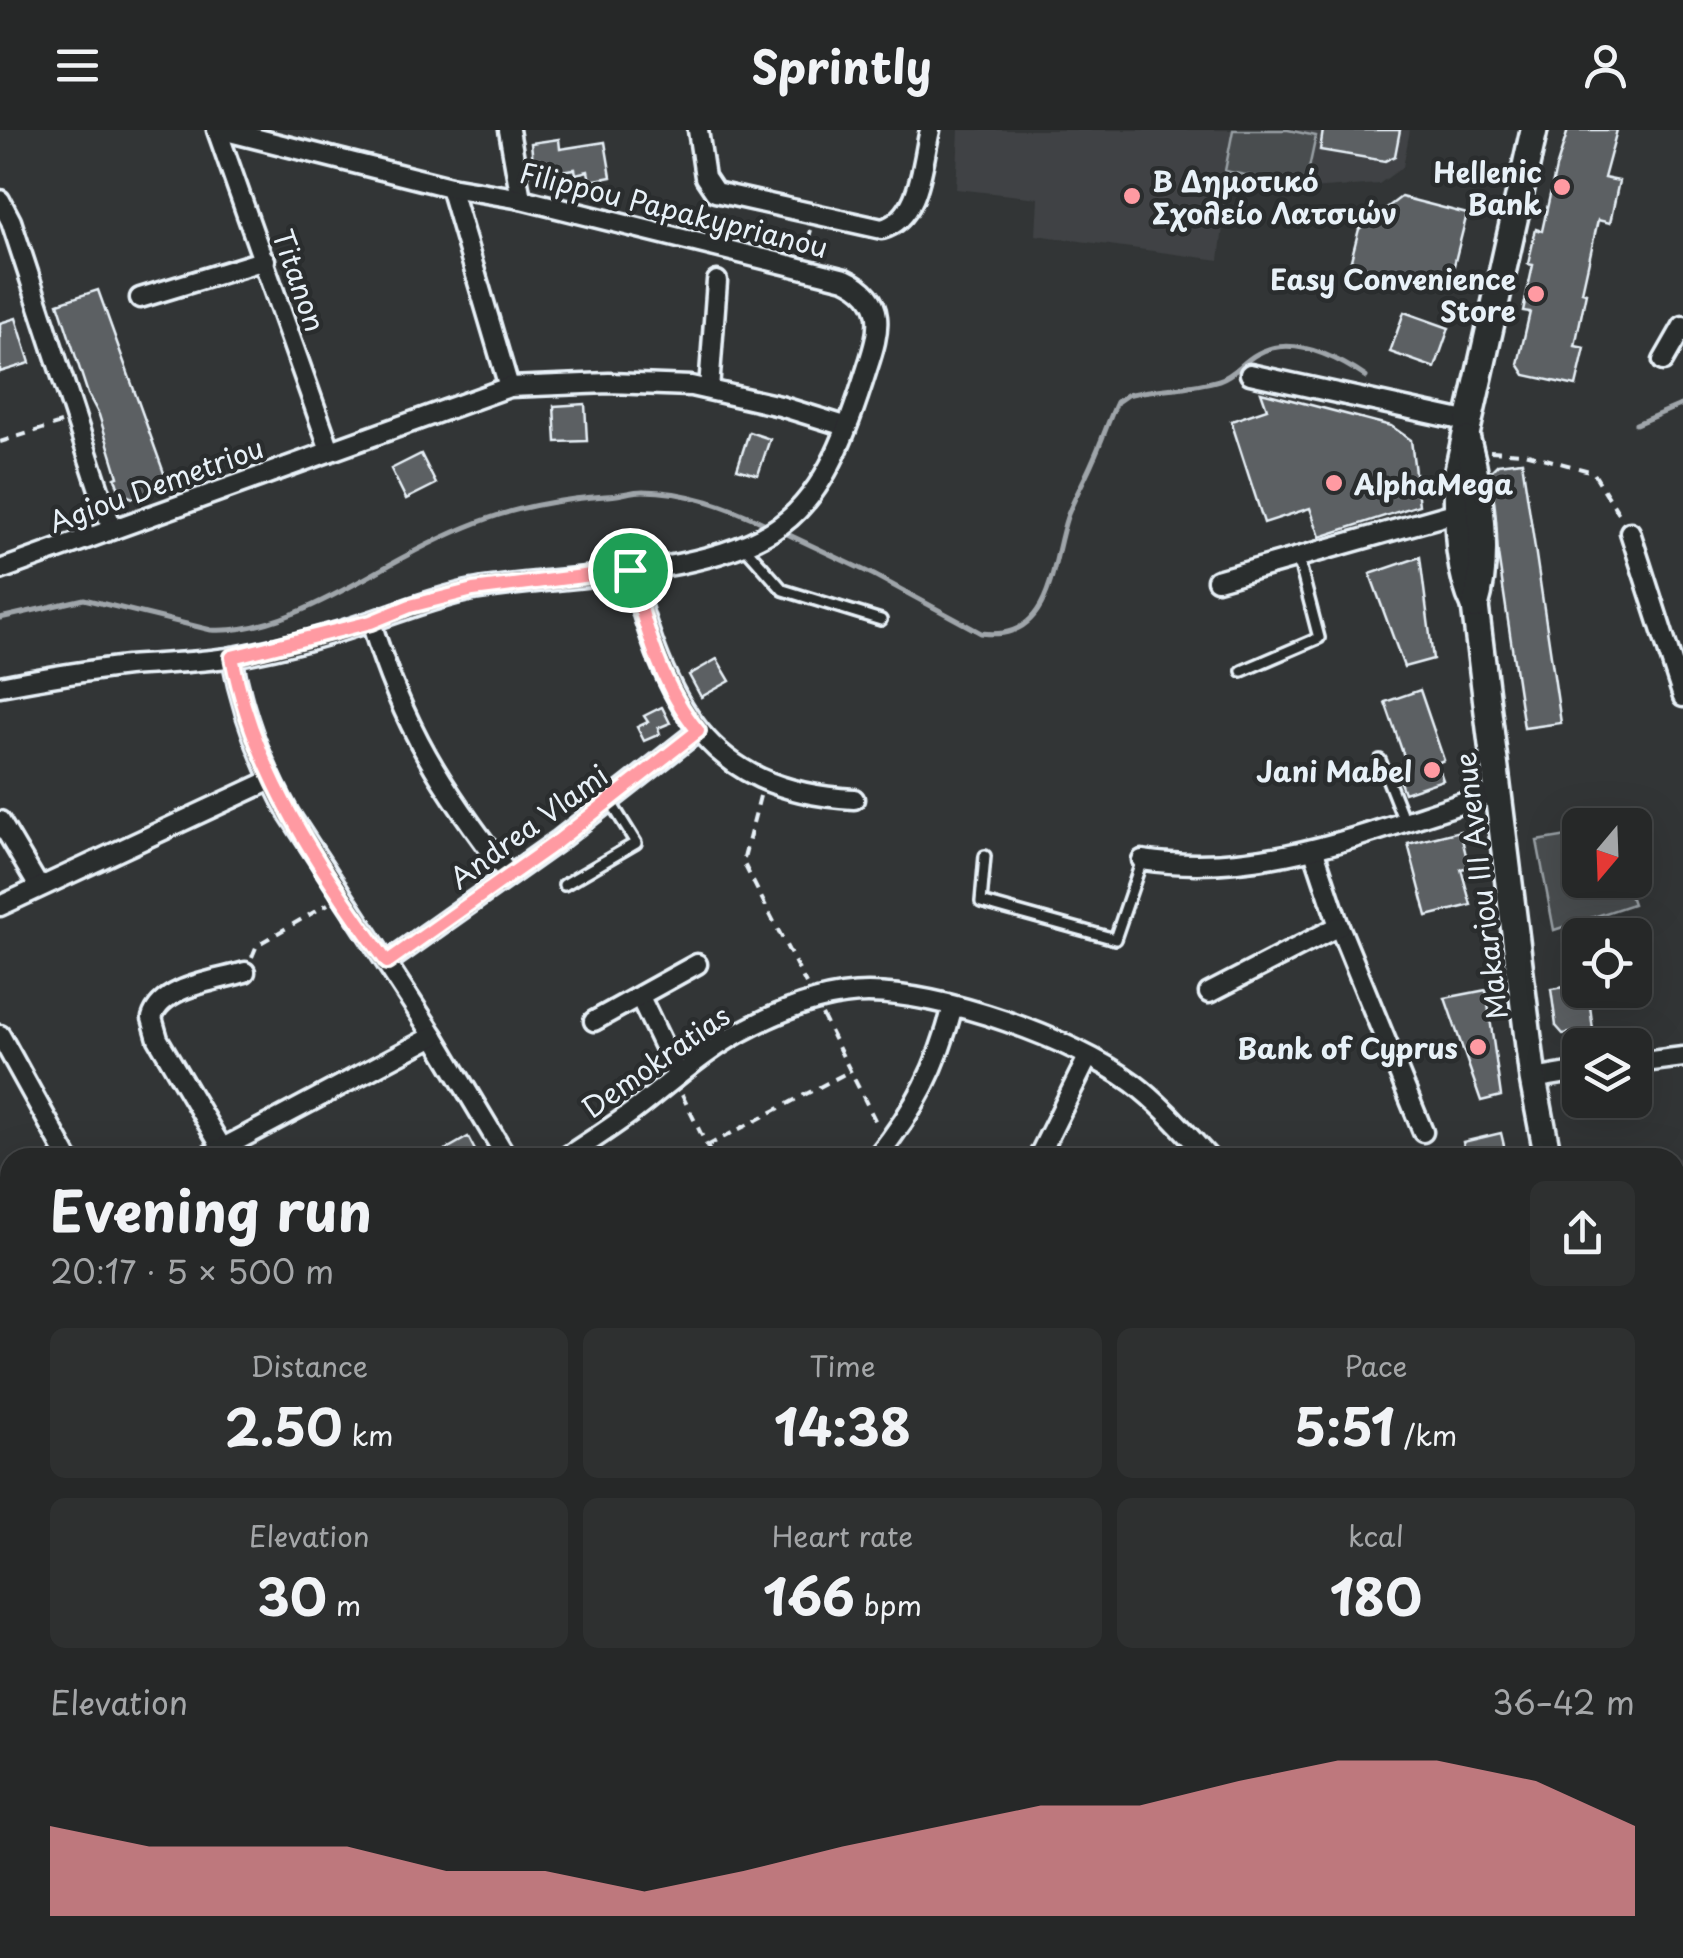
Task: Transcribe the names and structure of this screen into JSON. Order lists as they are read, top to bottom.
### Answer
{
  "streets": {
    "street": [
      "Filippou Papakyprianou",
      "Titanon",
      "Agiou Demetriou",
      "Andrea Vlami",
      "Makariou III Avenue",
      "Demokratias"
    ]
  },
  "crossings": [
    ["Filippou Papakyprianou", "Titanon"],
    ["Filippou Papakyprianou", "Agiou Demetriou"],
    ["Titanon", "Agiou Demetriou"]
  ],
  "places": [
    "Hellenic Bank",
    "Β Δημοτικό Σχολείο Λατσιών",
    "Easy Convenience Store",
    "AlphaMega",
    "Jani Mabel",
    "Bank of Cyprus"
  ],
  "north": "bottom",
  "page": {
    "header": "Sprintly",
    "heading": ["Evening run", "20:17 · 5 × 500 m"],
    "stats": [
      ["Distance", "2.50 km"],
      ["Time", "14:38"],
      ["Pace", "5:51 /km"],
      ["Elevation", "30 m"],
      ["Heart rate", "166 bpm"],
      ["kcal", "180"]
    ],
    "chart": ["Elevation", "36–42 m"]
  }
}
